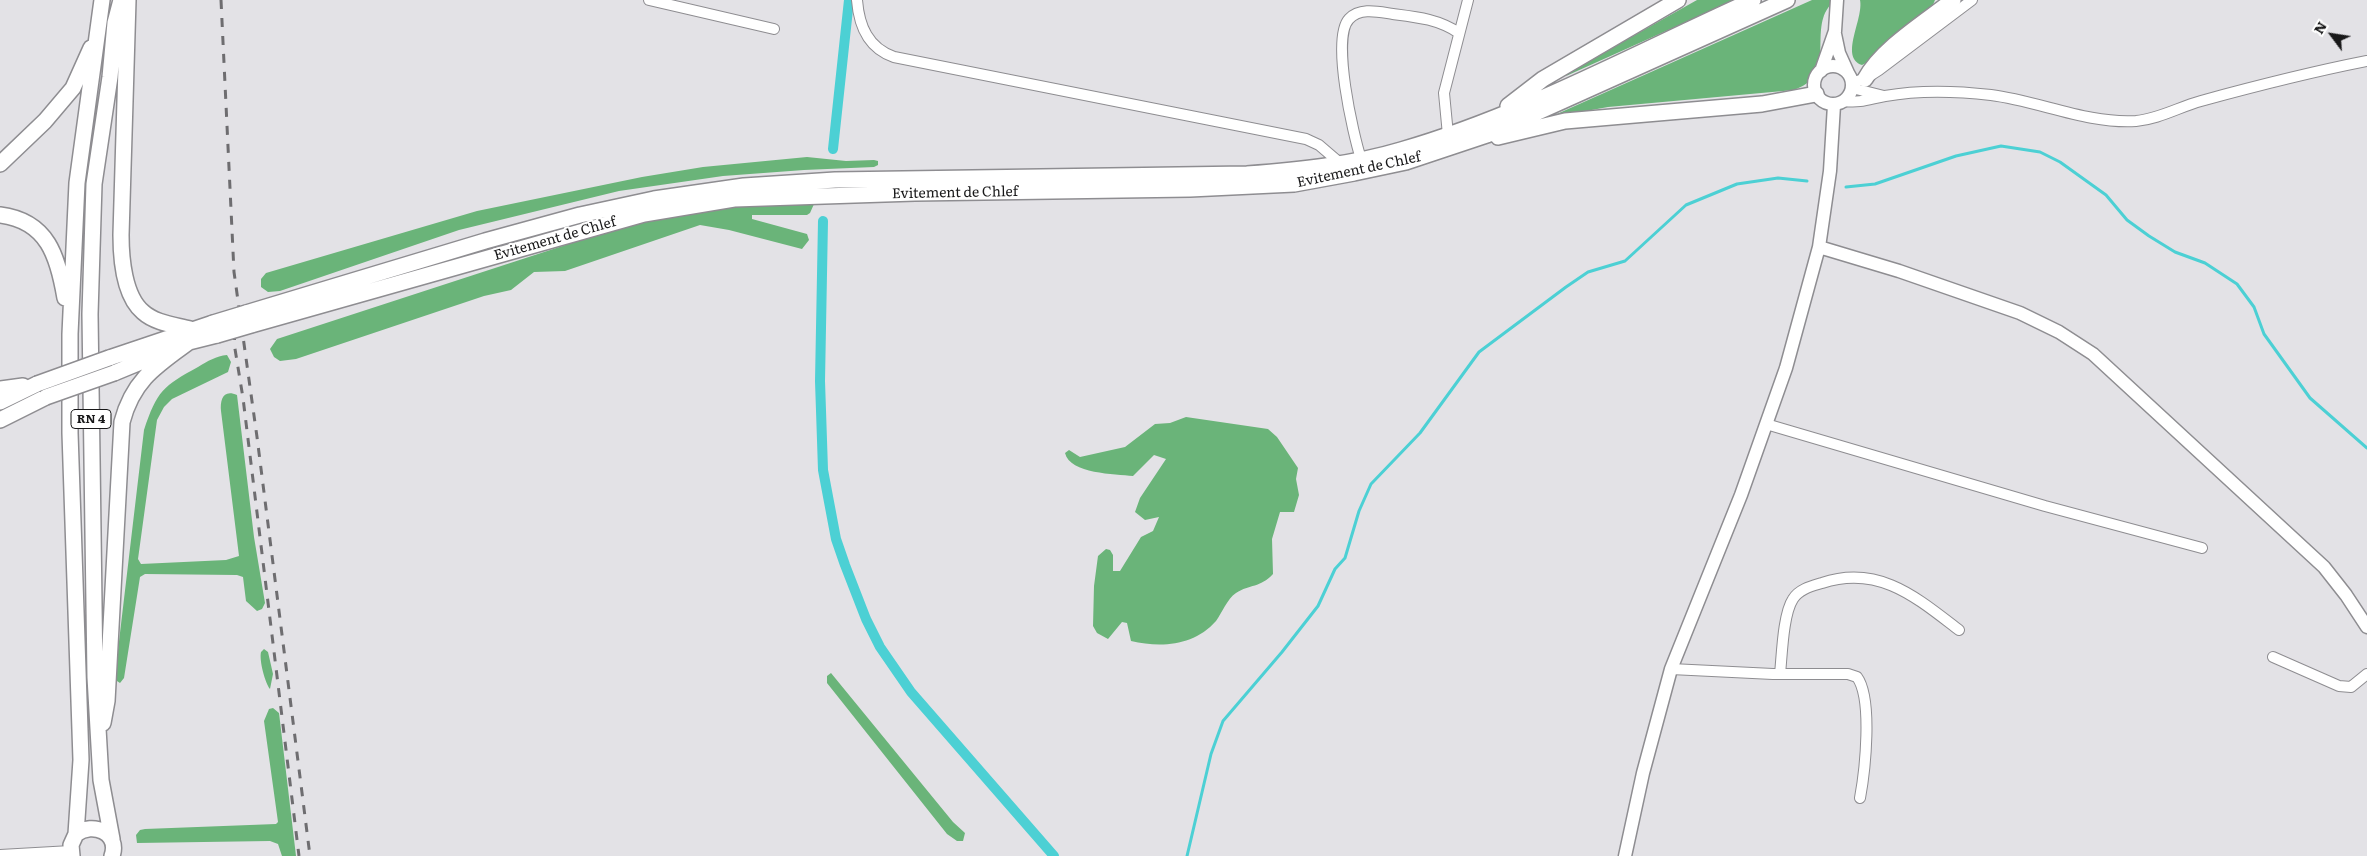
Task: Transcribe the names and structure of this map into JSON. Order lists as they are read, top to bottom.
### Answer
{
  "streets": {
    "highway": ["Evitement de Chlef", "RN 4"]
  },
  "north": "top left"
}
